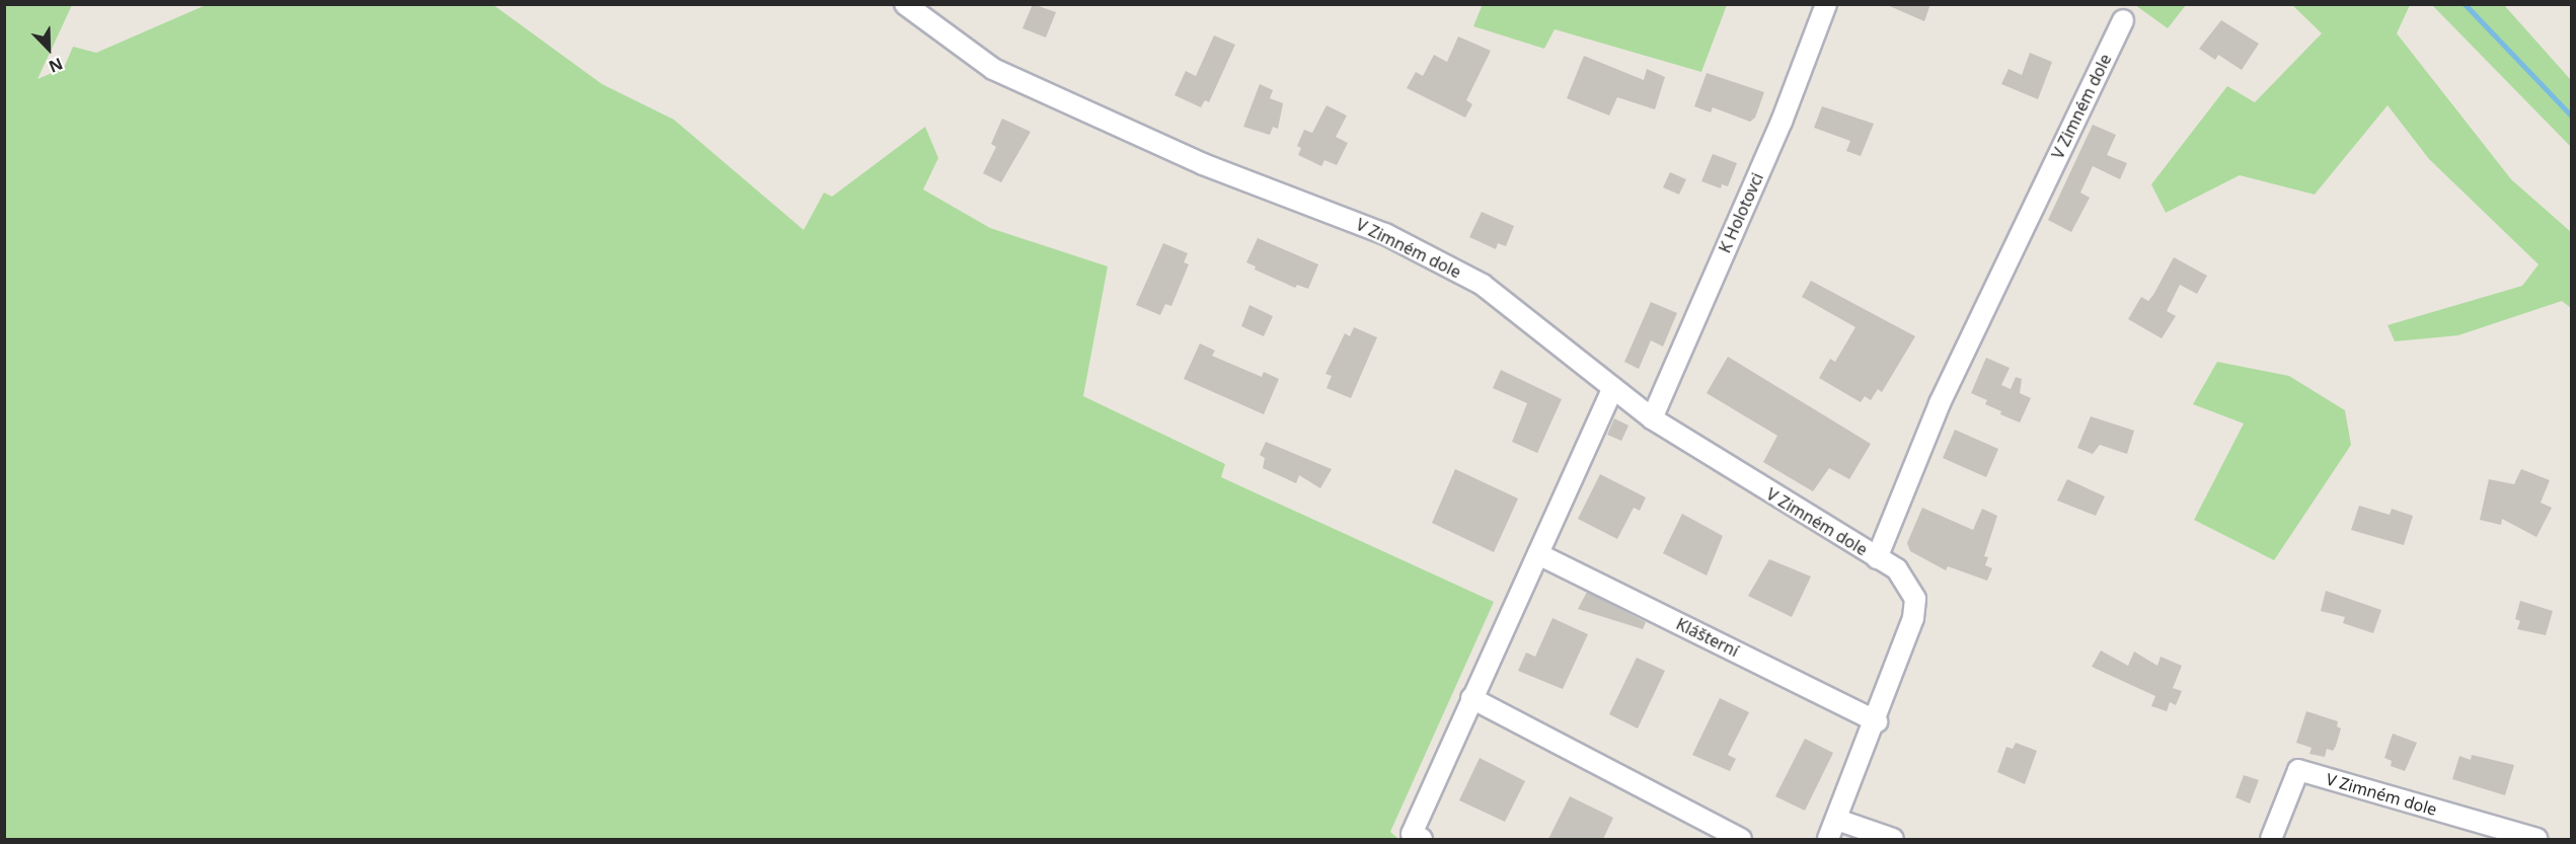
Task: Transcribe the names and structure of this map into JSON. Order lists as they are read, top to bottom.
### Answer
{
  "streets": {
    "street": ["V Zimném dole", "K Holotovci", "Klášterní"]
  },
  "crossings": [
    ["V Zimném dole", "K Holotovci"],
    ["V Zimném dole", "Klášterní"]
  ],
  "north": "bottom right"
}
